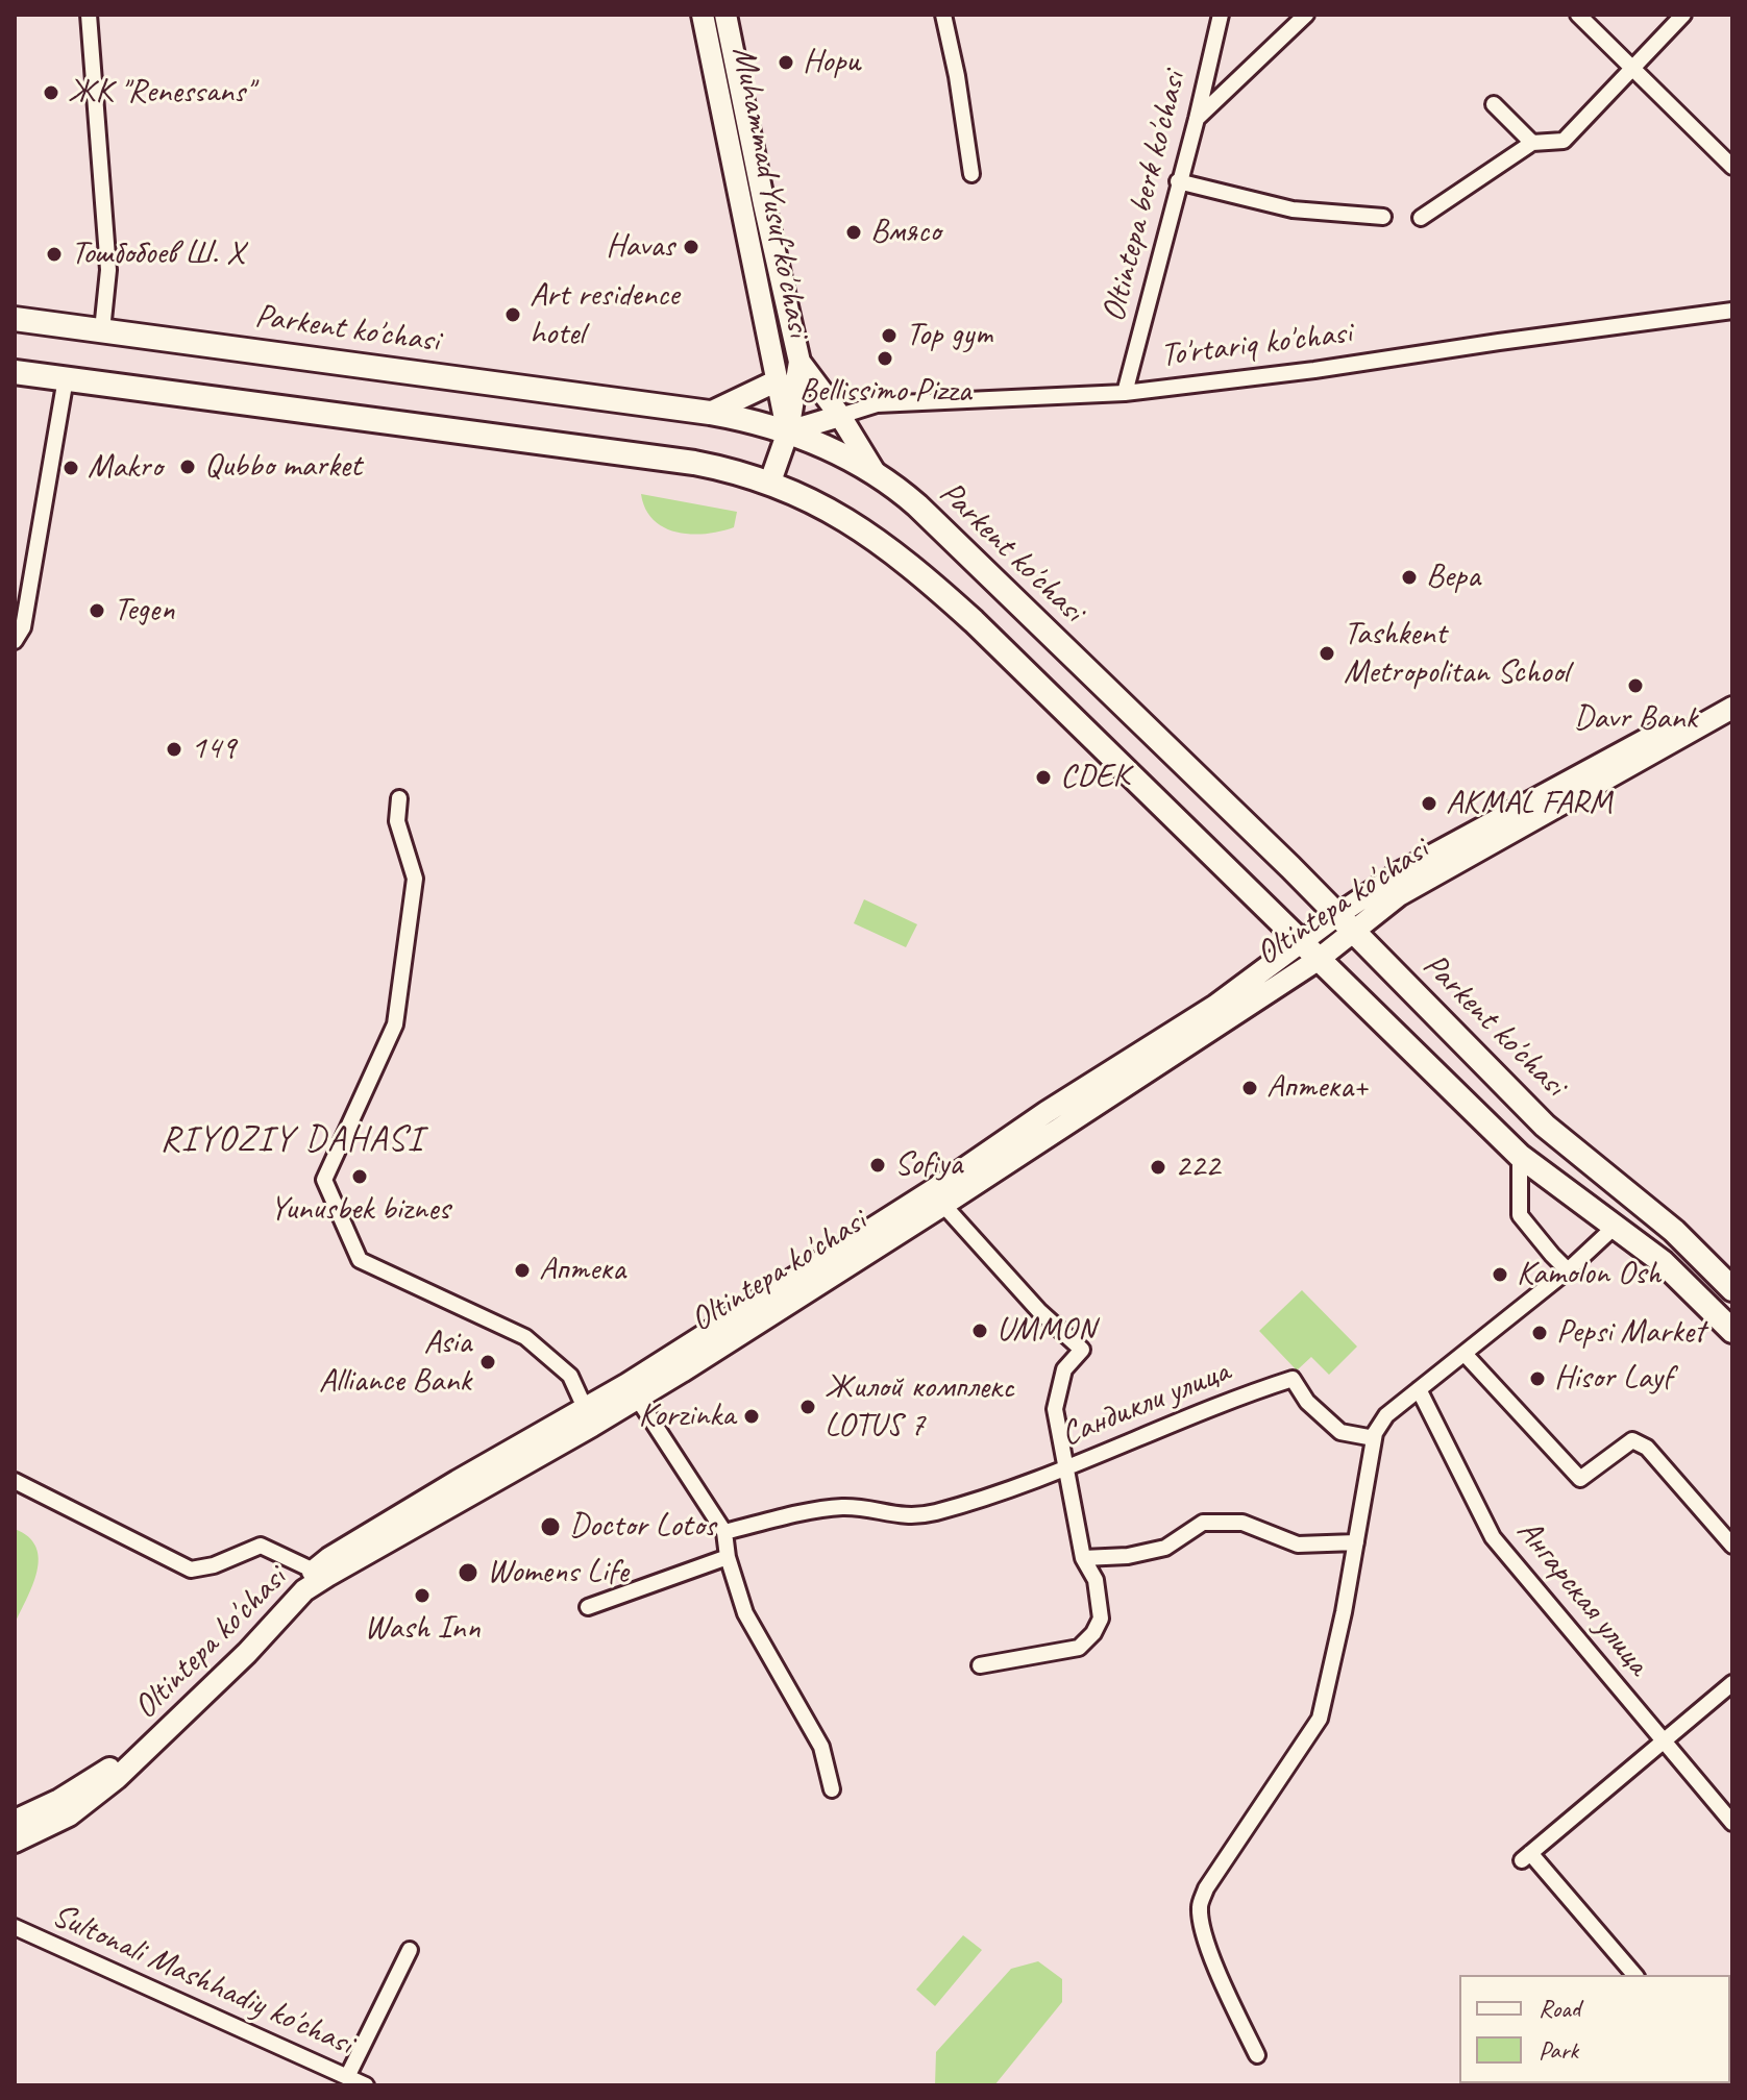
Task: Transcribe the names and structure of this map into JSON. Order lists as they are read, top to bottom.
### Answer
{
  "streets": {
    "main road": ["Parkent ko'chasi"],
    "street": [
      "Muhammad Yusuf ko'chasi",
      "Oltintepa berk ko'chasi",
      "To'rtariq ko'chasi",
      "Oltintepa ko'chasi",
      "Сандикли улица",
      "Ангарская улица",
      "Sultonali Mashhadiy ko'chasi"
    ]
  },
  "crossings": [
    ["Muhammad Yusuf ko'chasi", "Parkent ko'chasi"],
    ["Muhammad Yusuf ko'chasi", "To'rtariq ko'chasi"],
    ["Oltintepa berk ko'chasi", "To'rtariq ko'chasi"],
    ["Parkent ko'chasi", "To'rtariq ko'chasi"],
    ["Parkent ko'chasi", "Oltintepa ko'chasi"]
  ],
  "districts": ["RIYOZIY DAHASI"],
  "places": [
    "Нори",
    "ЖК \"Renessans\"",
    "Вмясо",
    "Havas",
    "Тошбобоев Ш. Х",
    "Art residence hotel",
    "Top gym",
    "Bellissimo Pizza",
    "Qubbo market",
    "Makro",
    "Вера",
    "Tegen",
    "Tashkent Metropolitan School",
    "Davr Bank",
    "149",
    "CDEK",
    "AKMAL FARM",
    "Аптека+",
    "Sofiya",
    "222",
    "Yunusbek biznes",
    "Аптека",
    "Kamolon Osh",
    "UMMON",
    "Pepsi Market",
    "Asia Alliance Bank",
    "Hisor Layf",
    "Жилой комплекс LOTUS 7",
    "Korzinka",
    "Doctor Lotos",
    "Womens Life",
    "Wash Inn"
  ],
  "legend": ["Road", "Park"]
}
